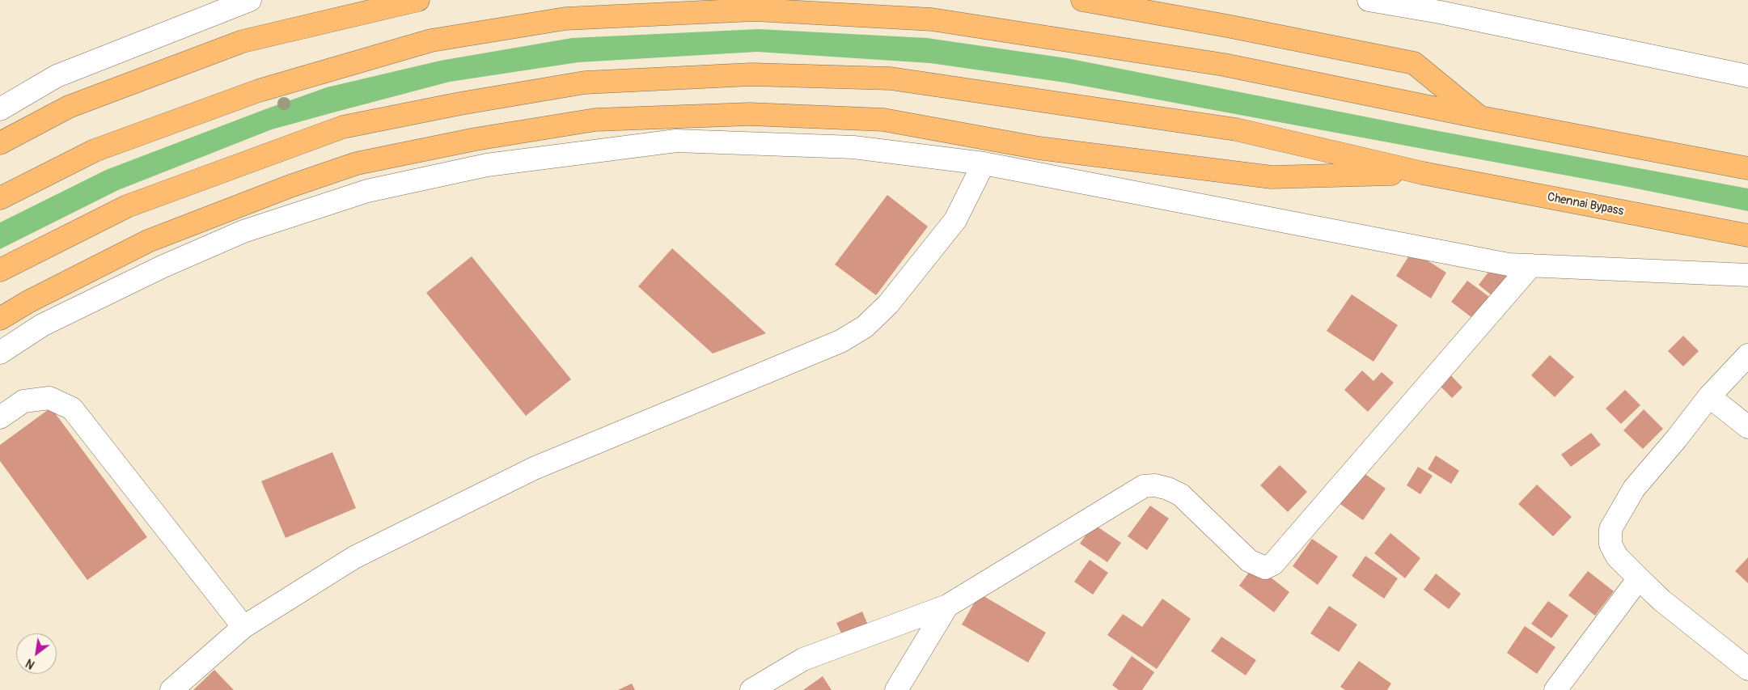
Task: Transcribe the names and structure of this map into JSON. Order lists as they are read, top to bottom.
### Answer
{
  "streets": {
    "highway": ["Chennai Bypass"]
  },
  "north": "bottom left"
}
